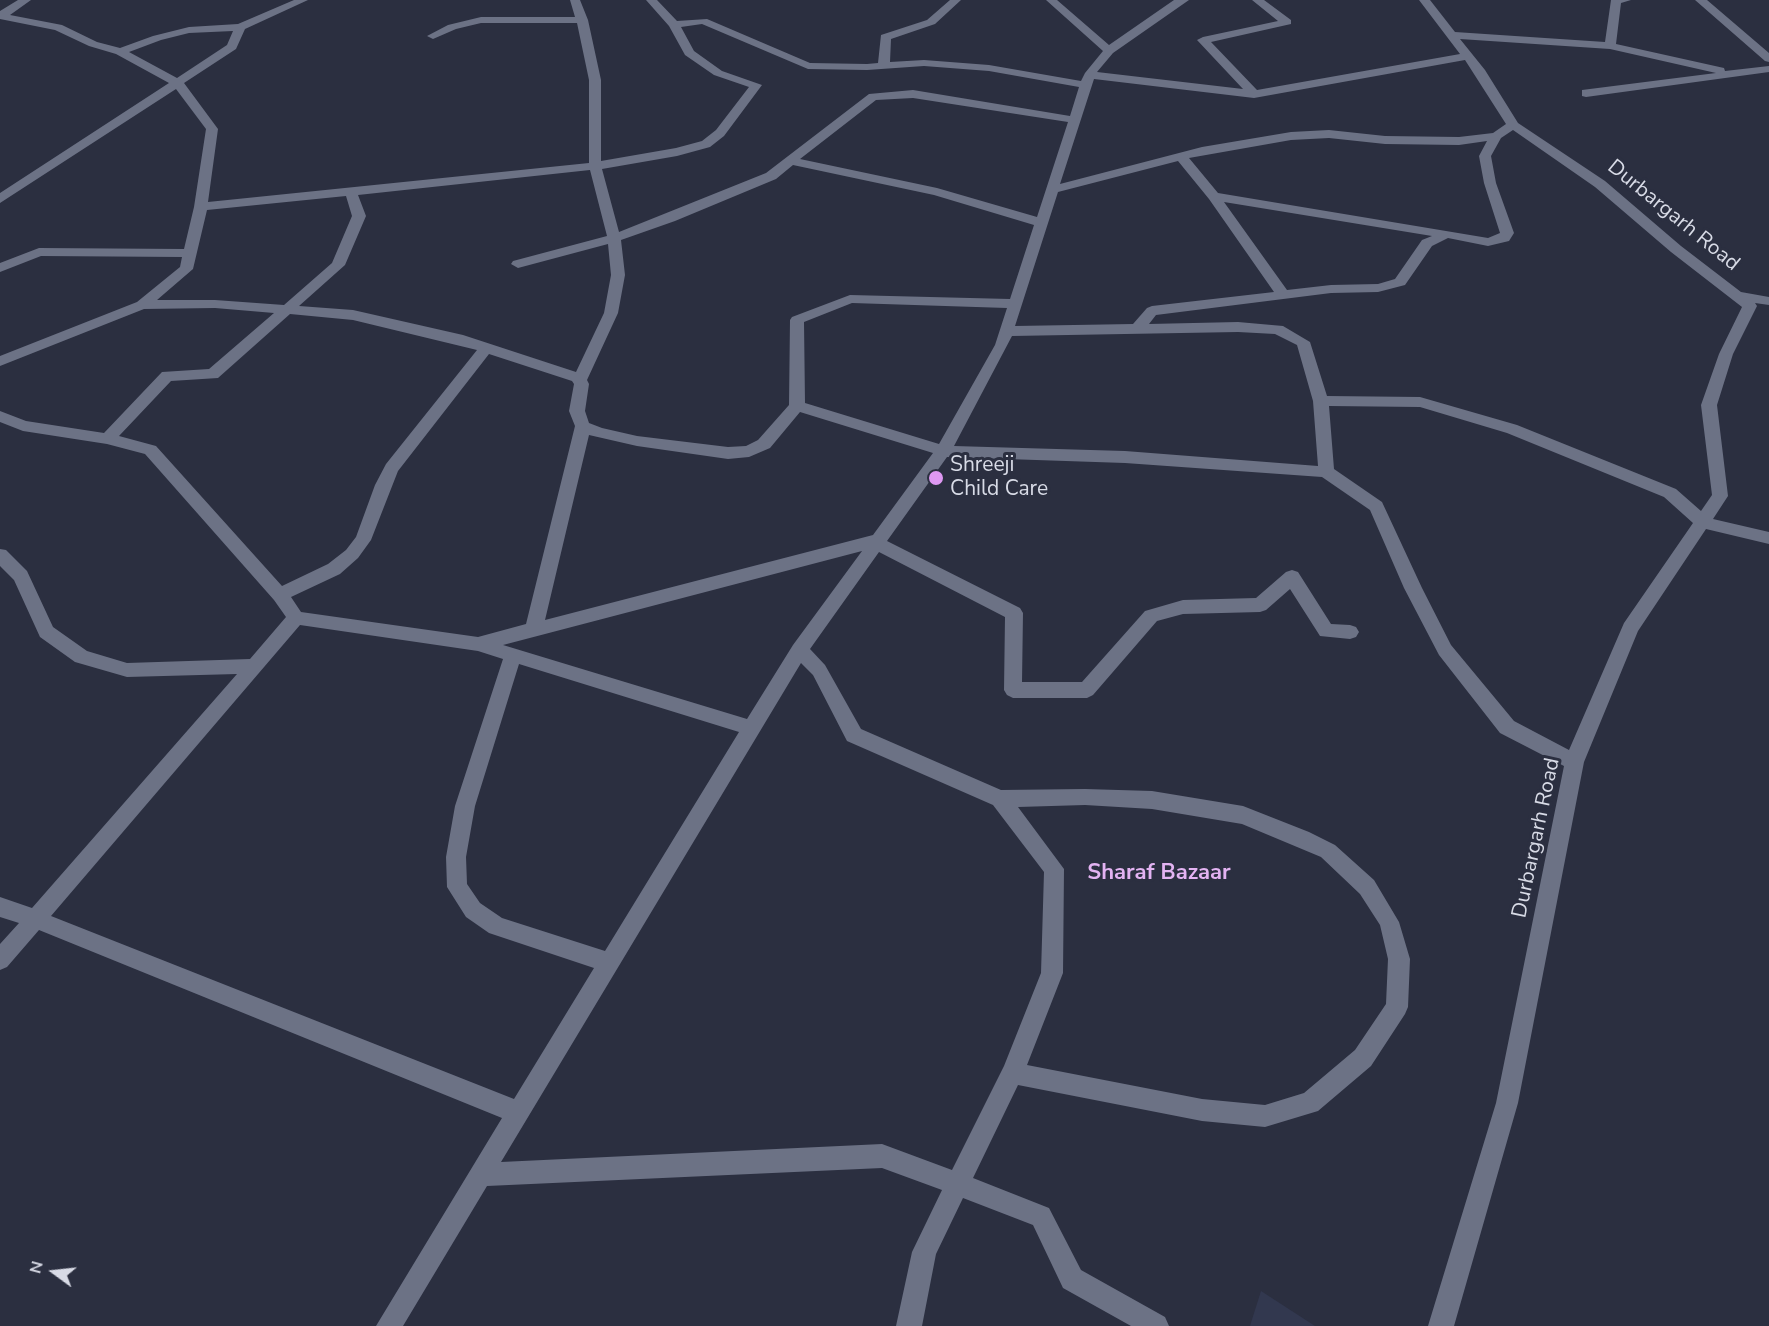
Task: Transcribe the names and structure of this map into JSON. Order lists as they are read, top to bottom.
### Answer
{
  "streets": {
    "street": ["Durbargarh Road"]
  },
  "districts": ["Sharaf Bazaar"],
  "places": ["Shreeji Child Care"],
  "north": "left"
}
